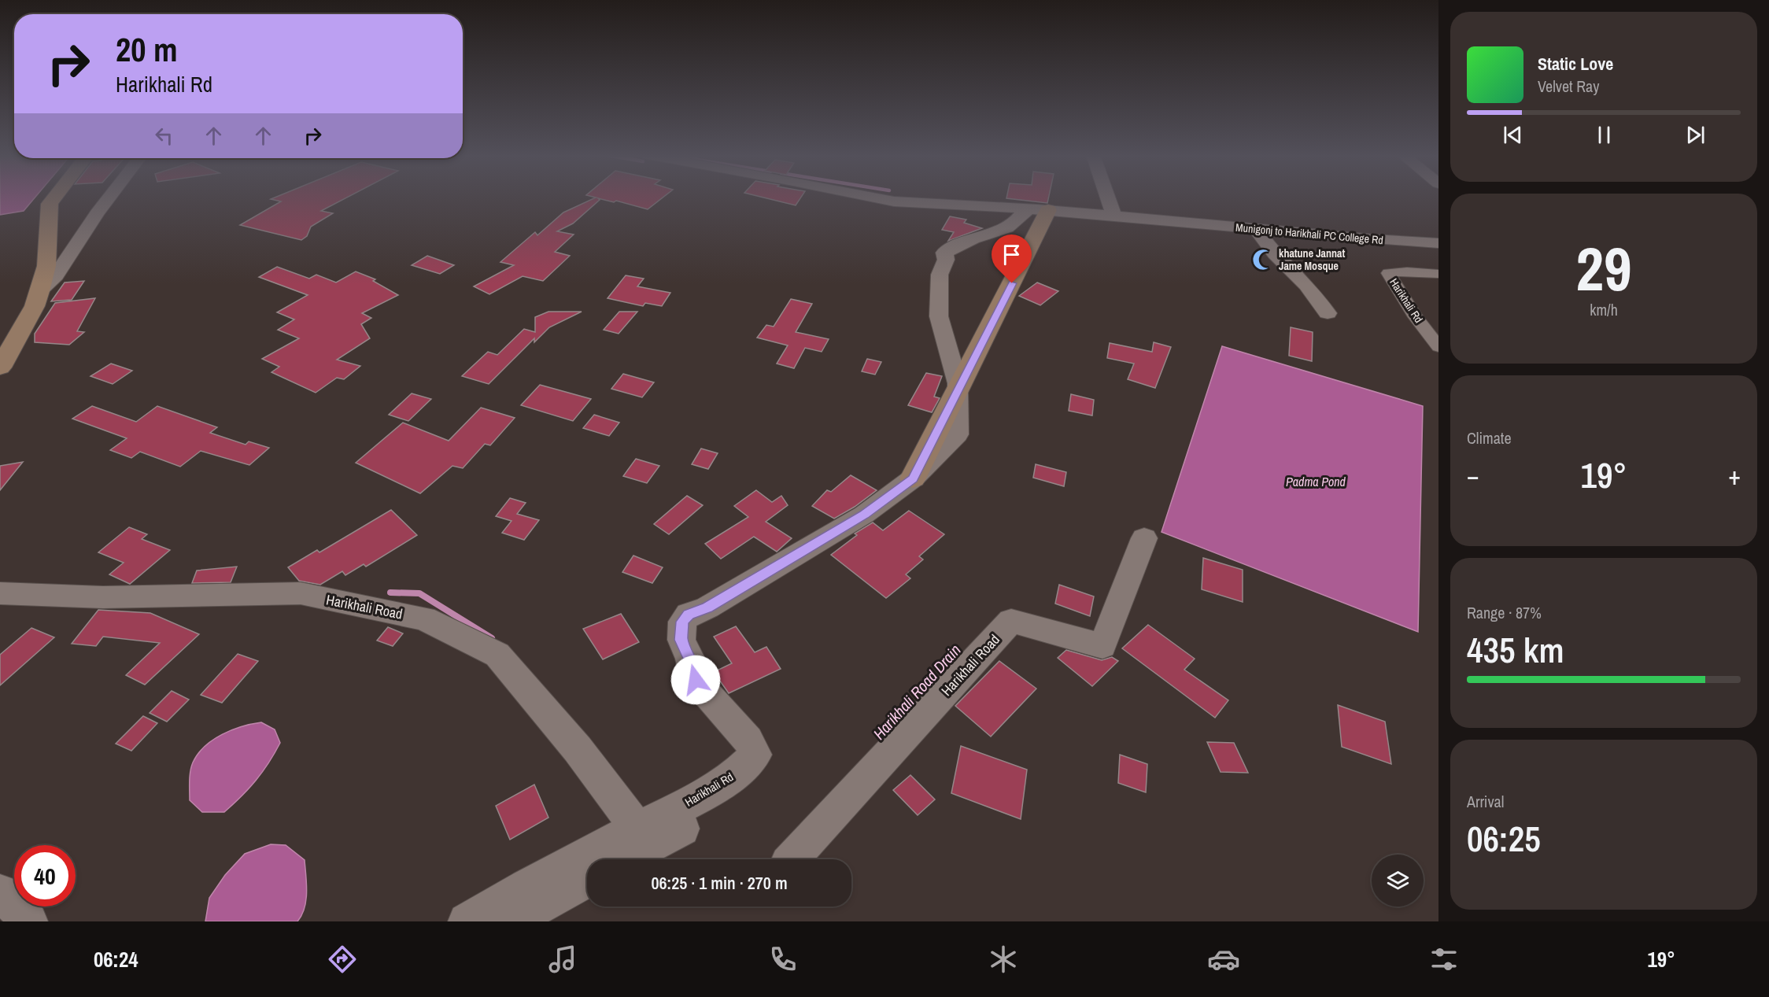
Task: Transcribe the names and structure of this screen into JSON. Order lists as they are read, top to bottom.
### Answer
{
  "streets": {
    "street": ["Munigonj to Harikhali PC College Rd", "Harikhali Rd", "Harikhali Road"]
  },
  "crossings": [
    ["Munigonj to Harikhali PC College Rd", "Harikhali Rd"],
    ["Harikhali Rd", "Harikhali Road"]
  ],
  "water": ["Padma Pond", "Harikhali Road Drain"],
  "places": {
    "mosque": ["khatune Jannat Jame Mosque"]
  },
  "page": {
    "turn": ["20 m", "Harikhali Rd"],
    "song": ["Static Love", "Velvet Ray"],
    "tile": [
      ["29", "km/h"],
      "Climate",
      ["Range · 87%", "435 km"],
      ["Arrival", "06:25"]
    ],
    "heat": ["−", "19°", "+"],
    "limit": "40",
    "trip": "06:25 · 1 min · 270 m",
    "tabs": ["06:24", "19°"]
  }
}
